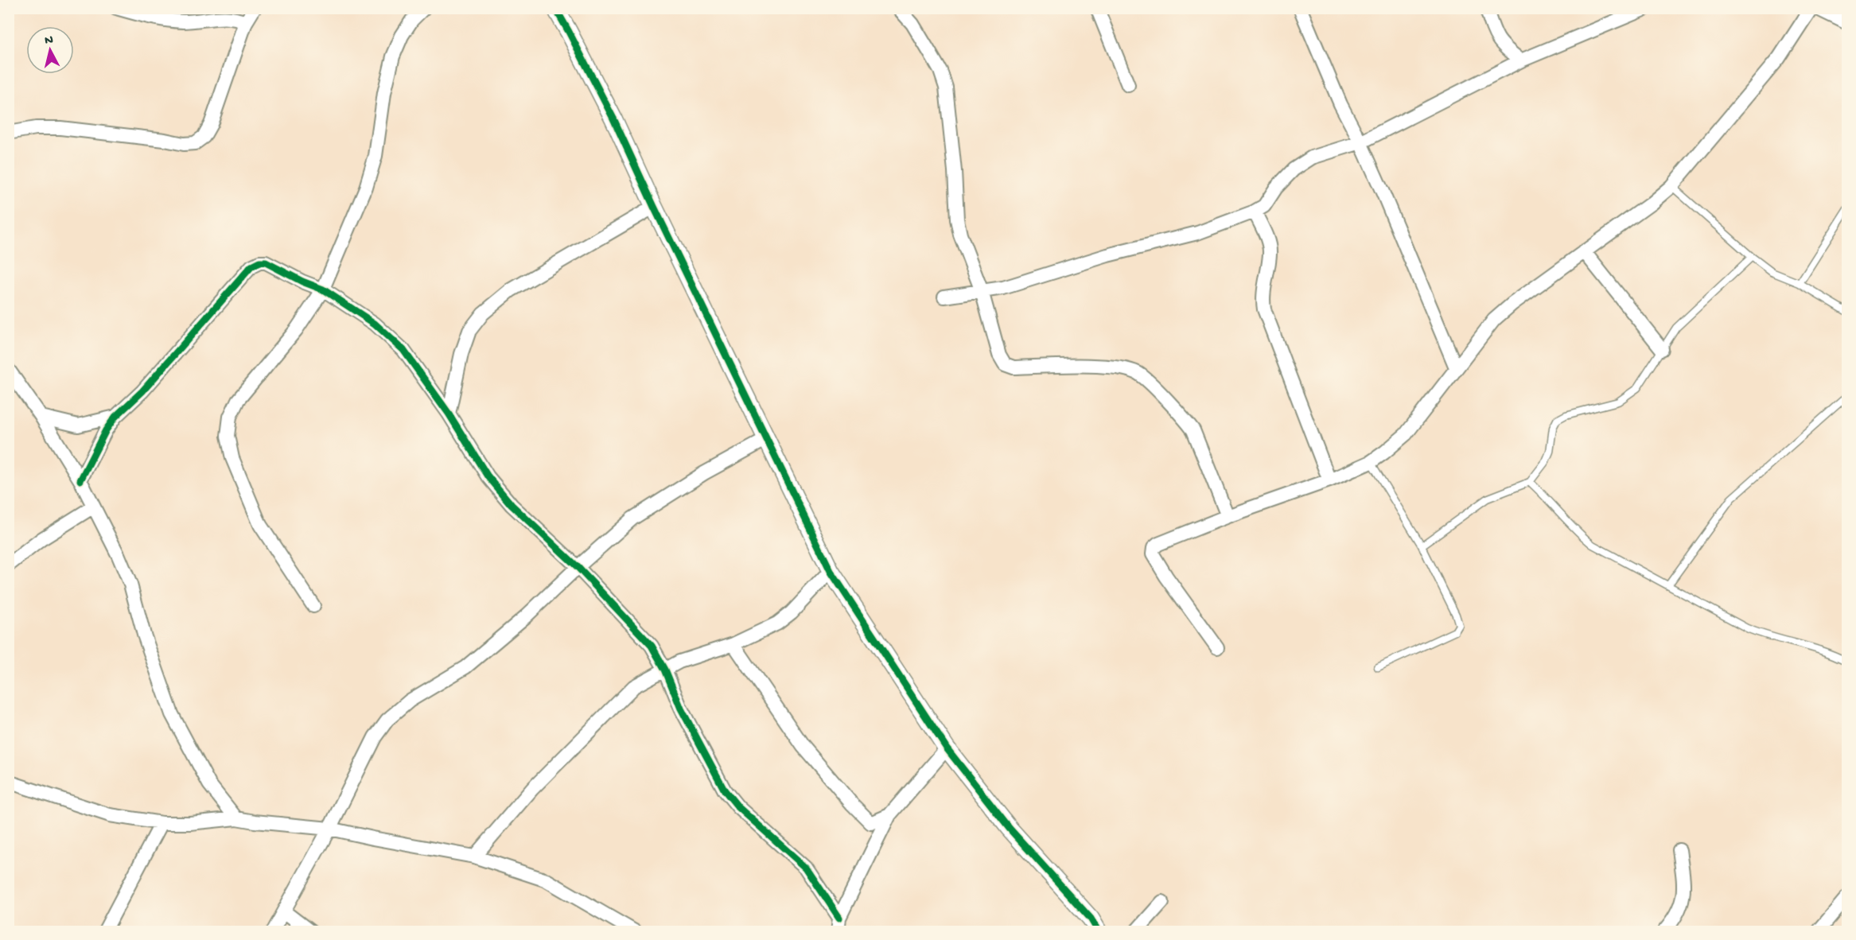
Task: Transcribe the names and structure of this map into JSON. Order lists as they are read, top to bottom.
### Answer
{
  "north": "top"
}
